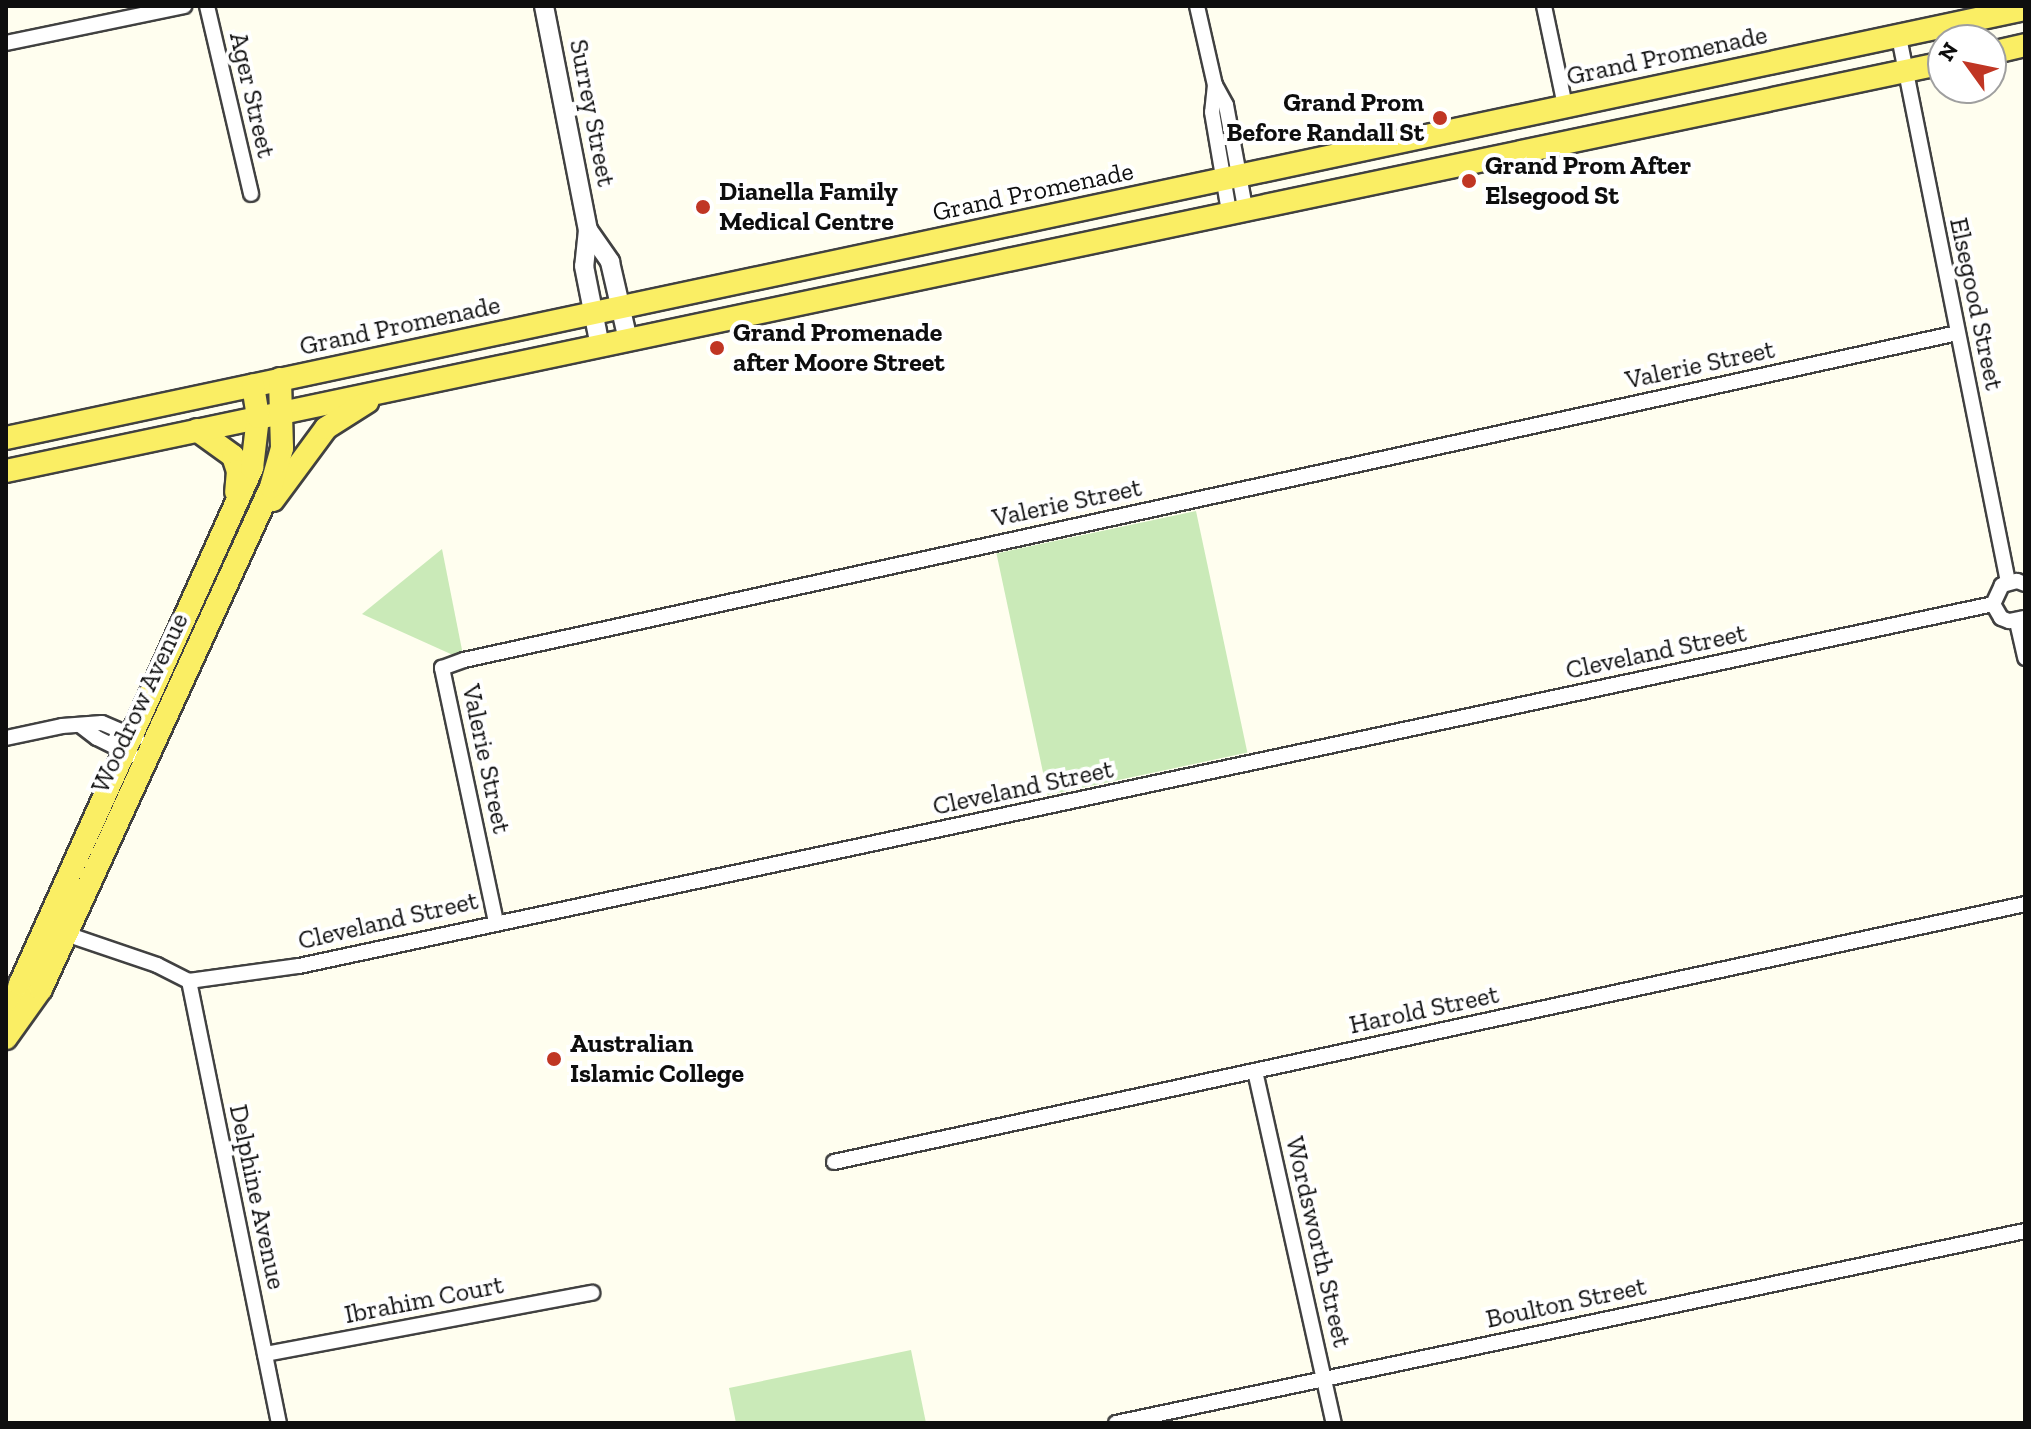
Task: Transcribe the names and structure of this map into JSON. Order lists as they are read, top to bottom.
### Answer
{
  "streets": {
    "main road": ["Grand Promenade", "Woodrow Avenue"],
    "street": [
      "Ager Street",
      "Surrey Street",
      "Elsegood Street",
      "Valerie Street",
      "Cleveland Street",
      "Harold Street",
      "Delphine Avenue",
      "Wordsworth Street",
      "Ibrahim Court",
      "Boulton Street"
    ]
  },
  "crossings": [
    ["Grand Promenade", "Surrey Street"],
    ["Grand Promenade", "Elsegood Street"],
    ["Grand Promenade", "Woodrow Avenue"],
    ["Elsegood Street", "Valerie Street"],
    ["Valerie Street", "Cleveland Street"],
    ["Cleveland Street", "Delphine Avenue"],
    ["Harold Street", "Wordsworth Street"],
    ["Delphine Avenue", "Ibrahim Court"],
    ["Wordsworth Street", "Boulton Street"]
  ],
  "places": [
    "Grand Prom Before Randall St",
    "Grand Prom After Elsegood St",
    "Dianella Family Medical Centre",
    "Grand Promenade after Moore Street",
    "Australian Islamic College"
  ],
  "north": "top left"
}
